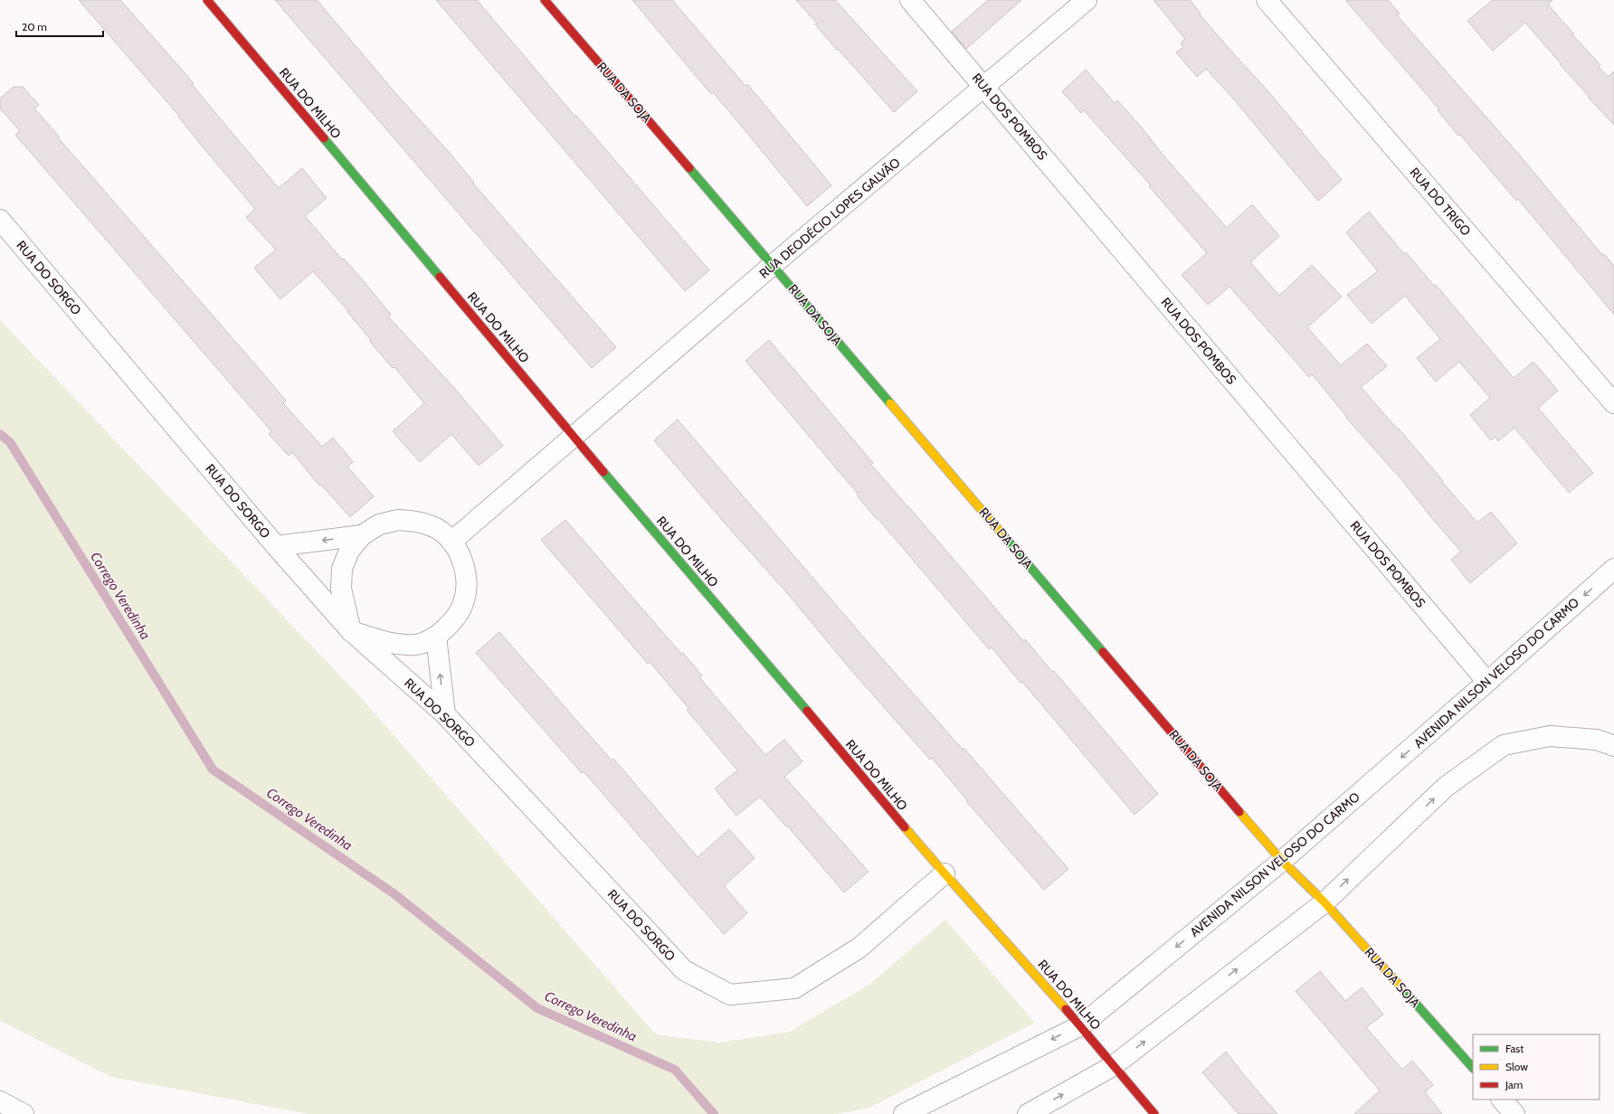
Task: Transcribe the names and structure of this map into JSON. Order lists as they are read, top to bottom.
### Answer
{
  "streets": {
    "street": [
      "RUA DA SOJA",
      "RUA DO MILHO",
      "RUA DOS POMBOS",
      "RUA DO TRIGO",
      "RUA DEODÉCIO LOPES GALVÃO",
      "RUA DO SORGO",
      "AVENIDA NILSON VELOSO DO CARMO"
    ]
  },
  "crossings": [
    ["RUA DA SOJA", "RUA DEODÉCIO LOPES GALVÃO"],
    ["RUA DA SOJA", "AVENIDA NILSON VELOSO DO CARMO"],
    ["RUA DO MILHO", "RUA DEODÉCIO LOPES GALVÃO"],
    ["RUA DO MILHO", "RUA DO SORGO"],
    ["RUA DO MILHO", "AVENIDA NILSON VELOSO DO CARMO"],
    ["RUA DOS POMBOS", "RUA DEODÉCIO LOPES GALVÃO"],
    ["RUA DOS POMBOS", "AVENIDA NILSON VELOSO DO CARMO"],
    ["RUA DEODÉCIO LOPES GALVÃO", "RUA DO SORGO"]
  ],
  "water": ["Corrego Veredinha"],
  "legend": ["Fast", "Slow", "Jam"],
  "scale_bar": "20 m"
}
